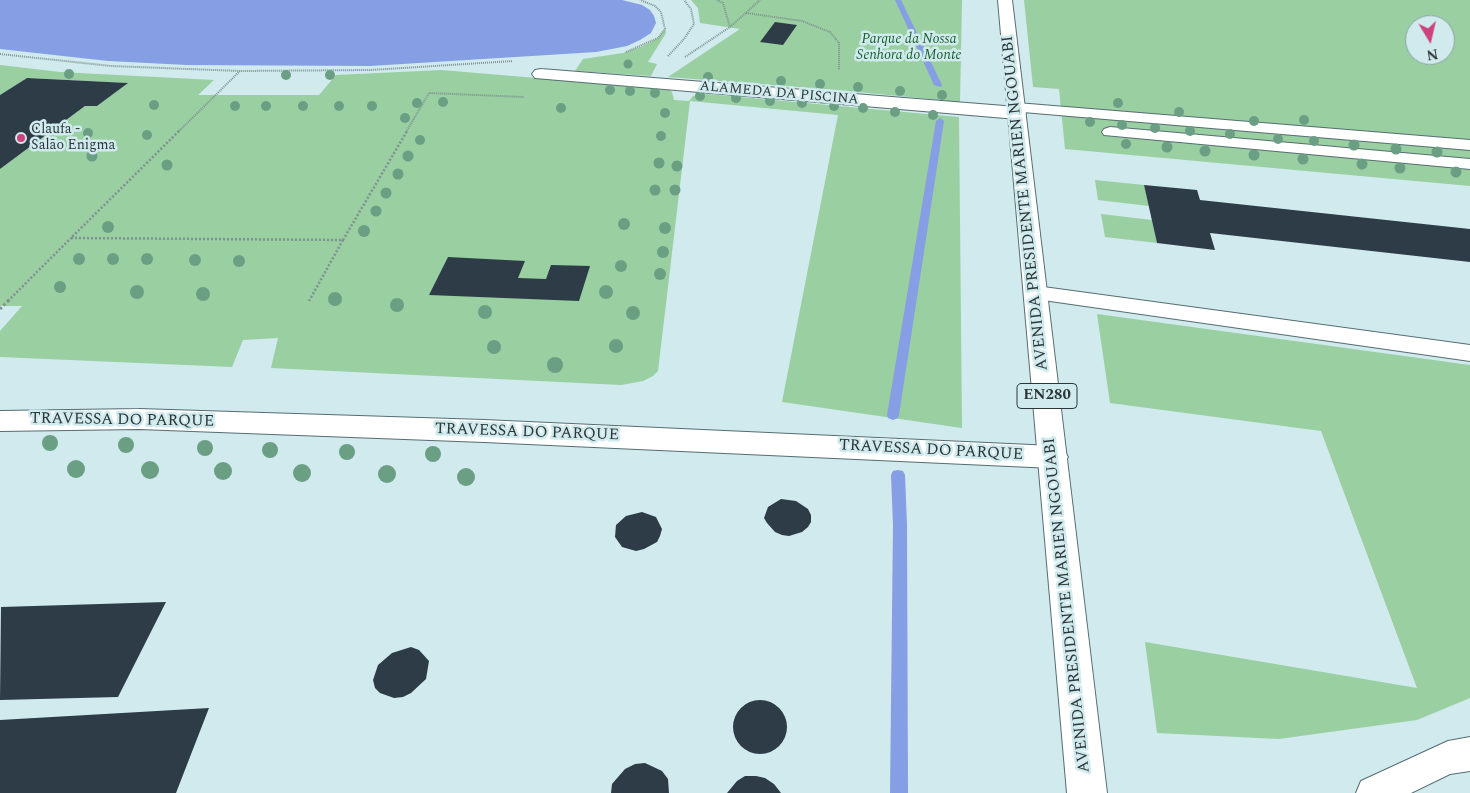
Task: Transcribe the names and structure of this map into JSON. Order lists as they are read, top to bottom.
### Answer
{
  "streets": {
    "street": [
      "ALAMEDA DA PISCINA",
      "AVENIDA PRESIDENTE MARIEN NGOUABI",
      "EN280",
      "TRAVESSA DO PARQUE"
    ]
  },
  "crossings": [
    ["ALAMEDA DA PISCINA", "AVENIDA PRESIDENTE MARIEN NGOUABI"],
    ["AVENIDA PRESIDENTE MARIEN NGOUABI", "TRAVESSA DO PARQUE"]
  ],
  "parks": ["Parque da Nossa Senhora do Monte"],
  "places": ["Claufa - Salão Enigma"],
  "north": "bottom"
}
